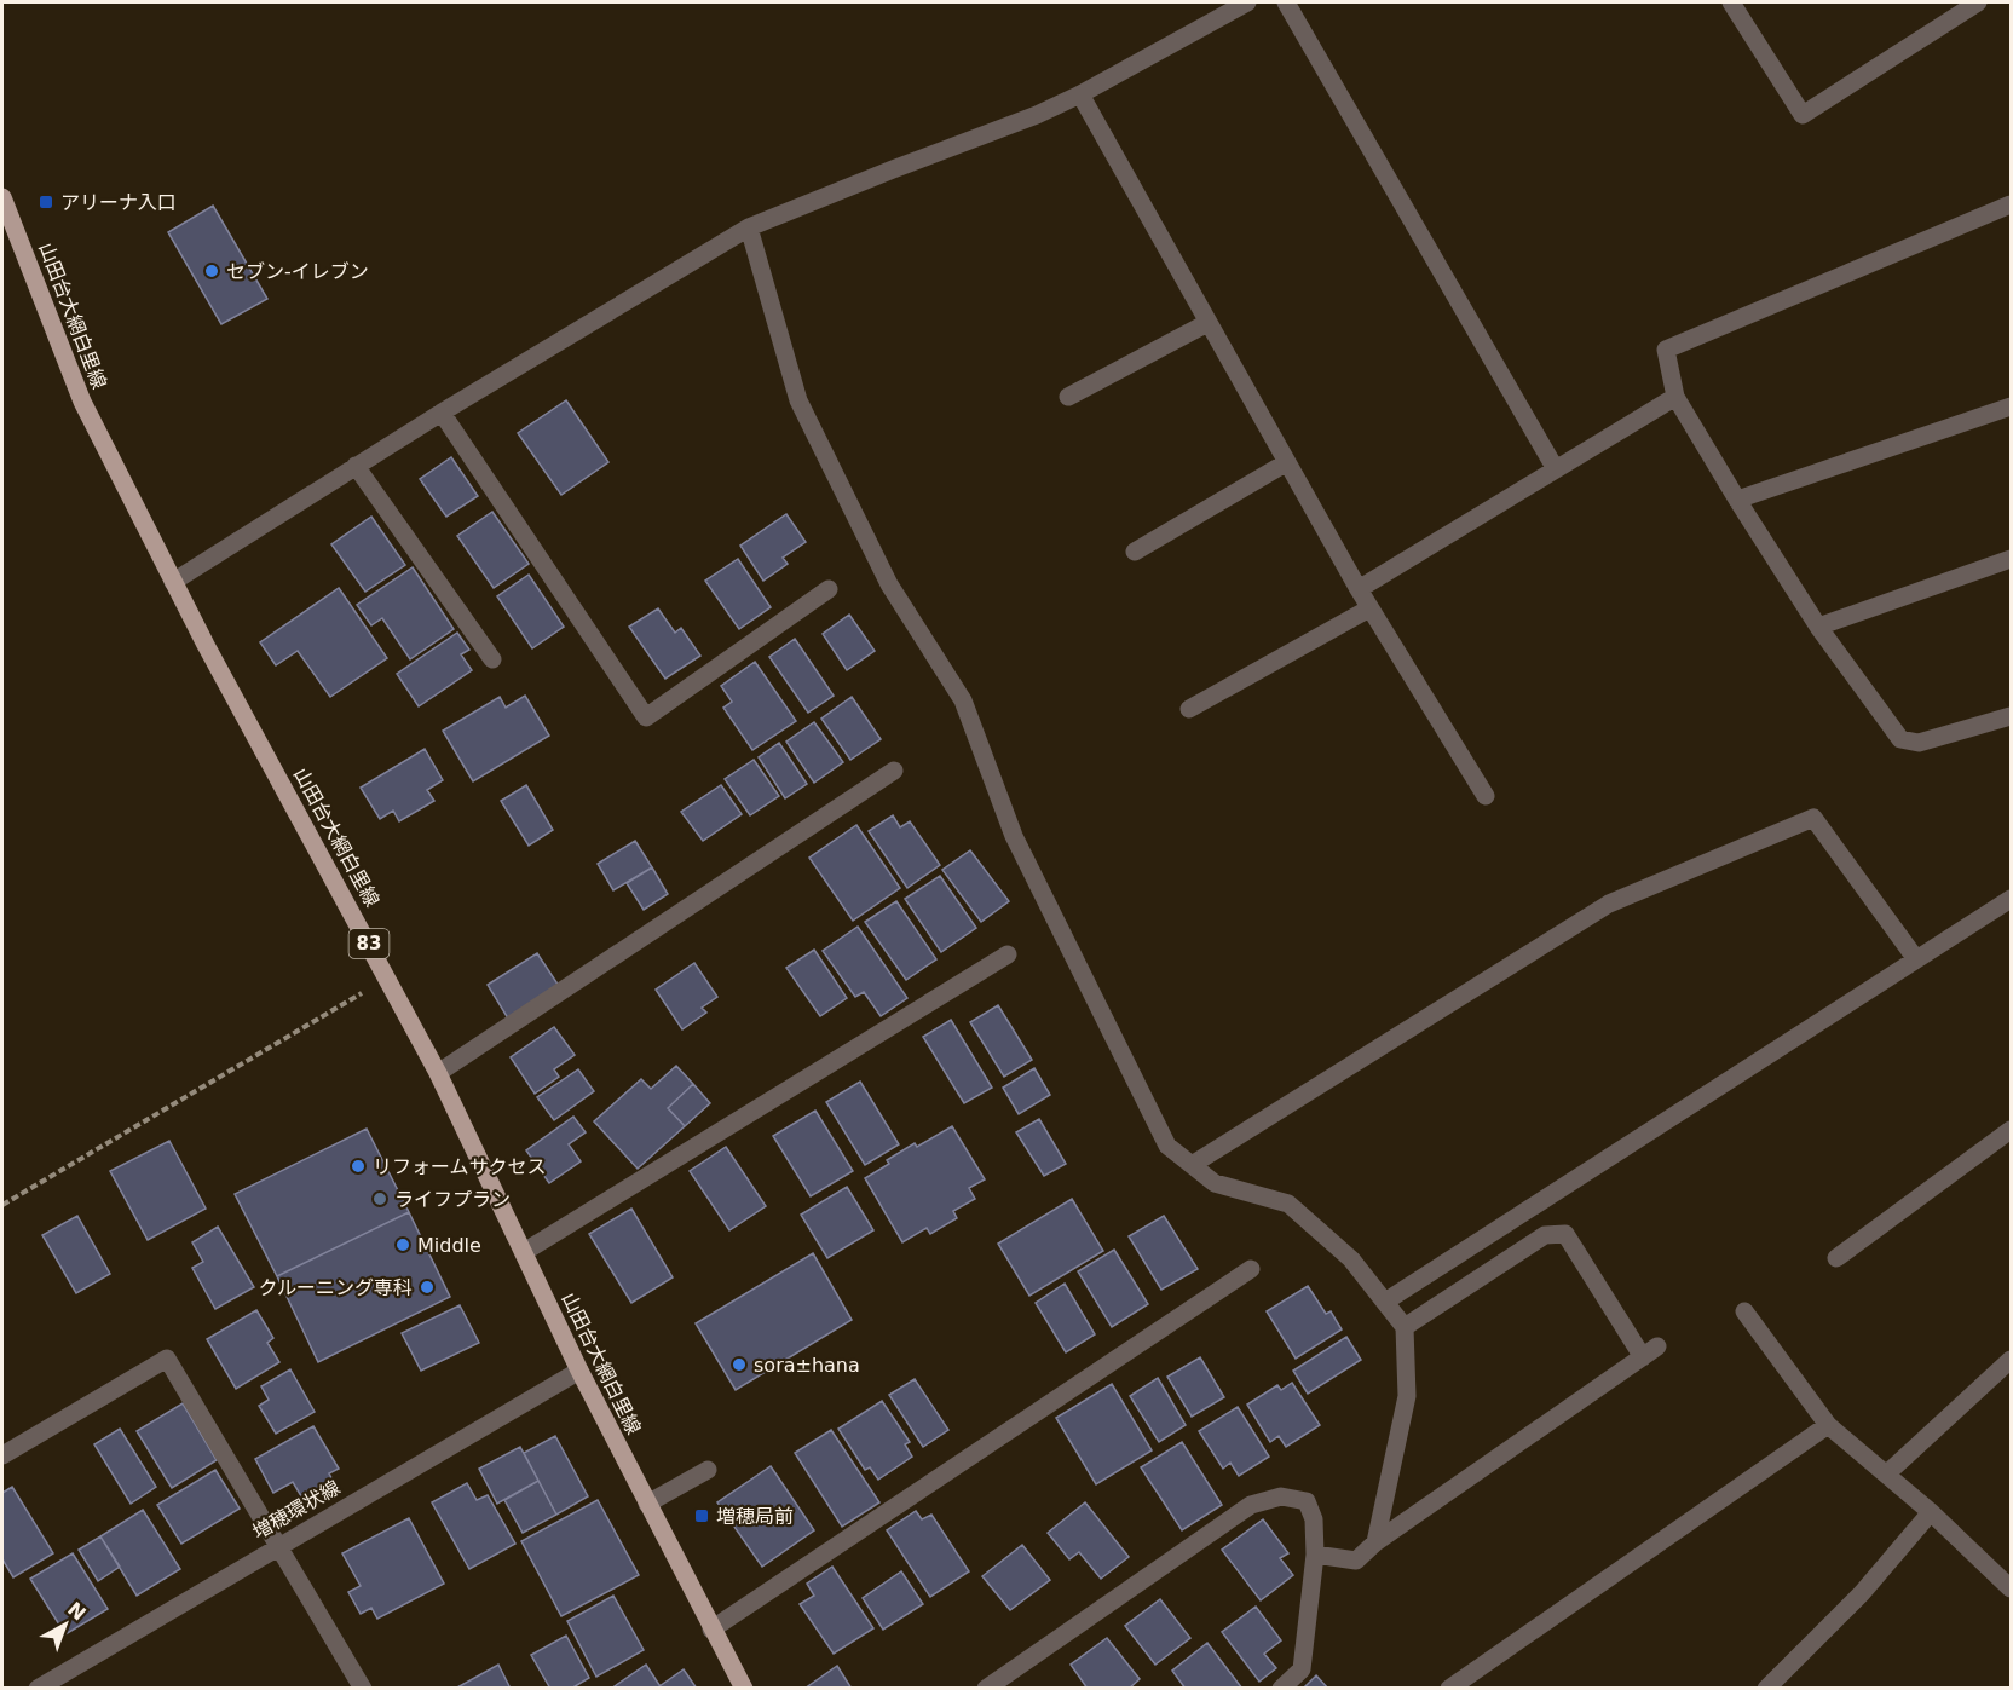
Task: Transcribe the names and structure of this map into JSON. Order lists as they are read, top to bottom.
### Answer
{
  "streets": {
    "main road": ["山田台大網白里線", "83"],
    "street": ["増穂環状線"]
  },
  "crossings": [
    ["山田台大網白里線", "増穂環状線"]
  ],
  "places": {
    "transit": ["アリーナ入口", "増穂局前"],
    "other": [
      "セブン-イレブン",
      "リフォームサクセス",
      "ライフプラン",
      "Middle",
      "クルーニング専科",
      "sora±hana"
    ]
  },
  "north": "top right"
}
